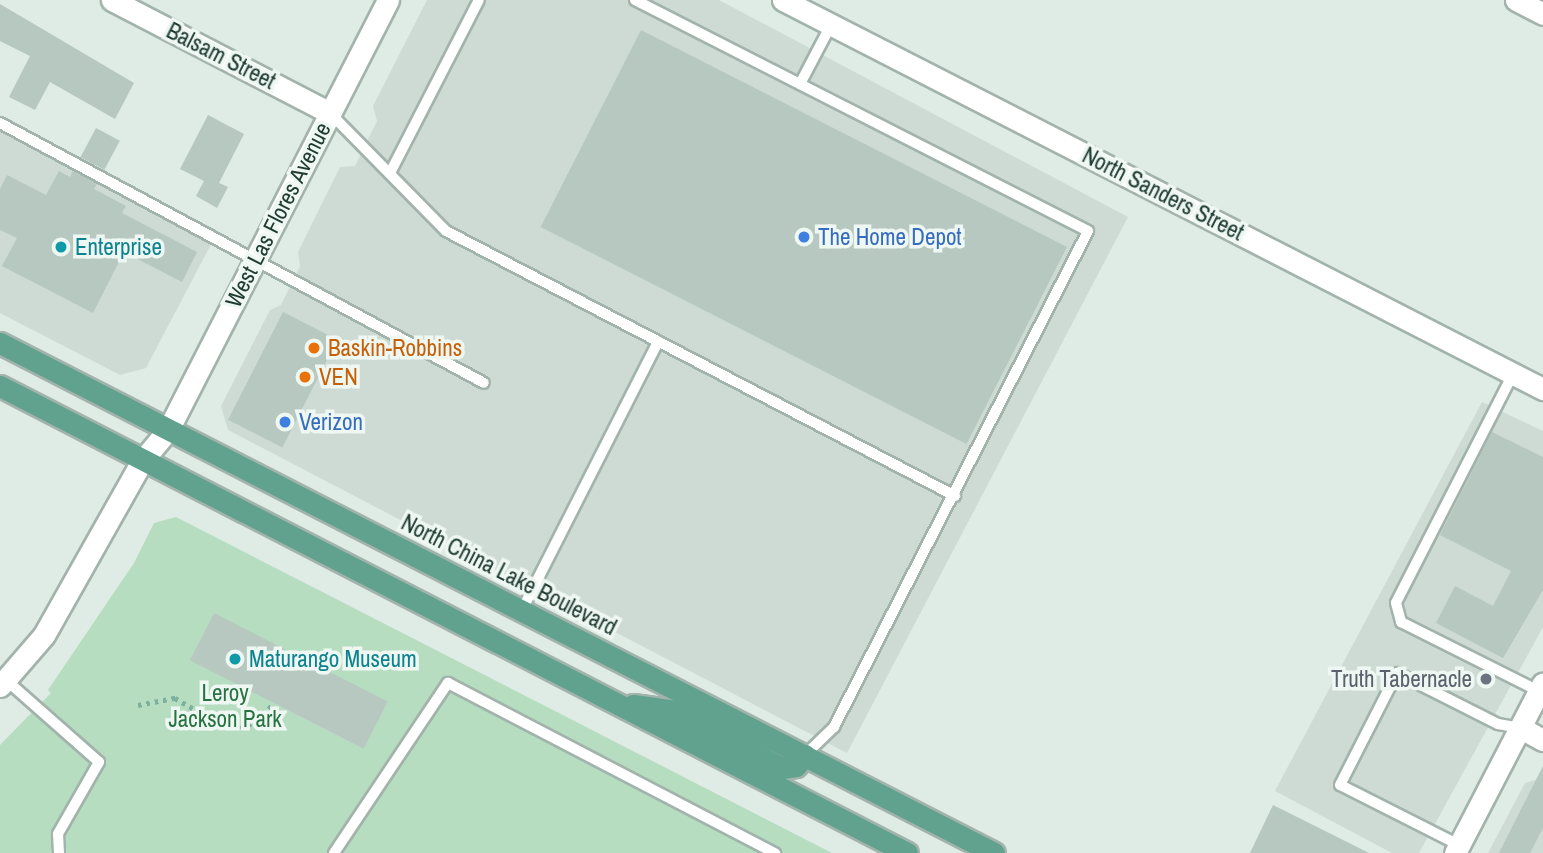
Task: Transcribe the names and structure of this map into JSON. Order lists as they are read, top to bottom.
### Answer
{
  "streets": {
    "main road": ["North China Lake Boulevard"],
    "street": ["Balsam Street", "North Sanders Street", "West Las Flores Avenue"]
  },
  "crossings": [
    ["Balsam Street", "West Las Flores Avenue"],
    ["West Las Flores Avenue", "North China Lake Boulevard"]
  ],
  "parks": ["Leroy Jackson Park"],
  "places": [
    "The Home Depot",
    "Enterprise",
    "Baskin-Robbins",
    "VEN",
    "Verizon",
    "Maturango Museum",
    "Truth Tabernacle"
  ]
}
